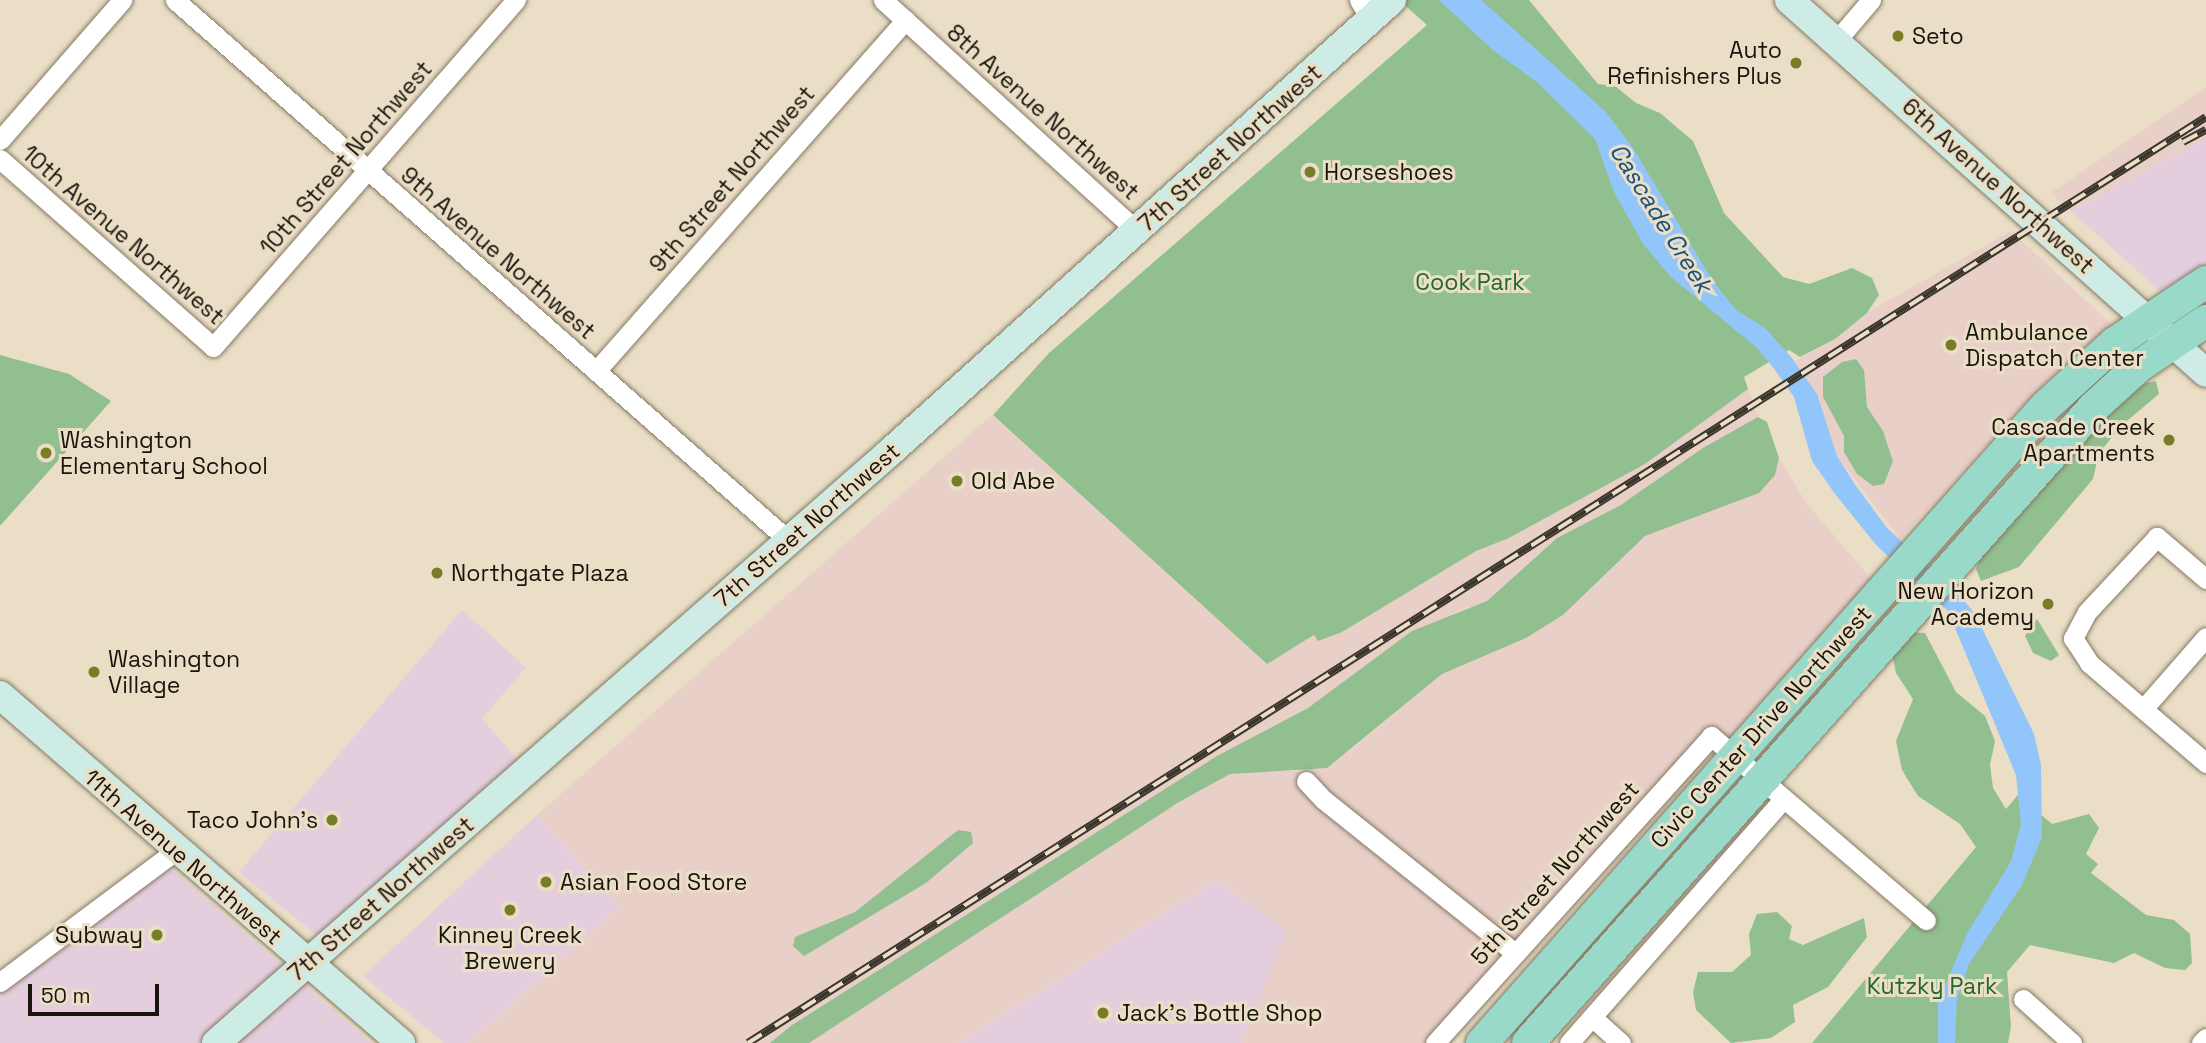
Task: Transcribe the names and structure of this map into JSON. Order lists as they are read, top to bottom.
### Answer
{
  "streets": {
    "main road": [
      "7th Street Northwest",
      "6th Avenue Northwest",
      "Civic Center Drive Northwest",
      "11th Avenue Northwest"
    ],
    "street": [
      "8th Avenue Northwest",
      "10th Street Northwest",
      "9th Street Northwest",
      "10th Avenue Northwest",
      "9th Avenue Northwest",
      "5th Street Northwest"
    ]
  },
  "crossings": [
    ["8th Avenue Northwest", "7th Street Northwest"],
    ["8th Avenue Northwest", "9th Street Northwest"],
    ["7th Street Northwest", "9th Avenue Northwest"],
    ["7th Street Northwest", "11th Avenue Northwest"],
    ["10th Street Northwest", "10th Avenue Northwest"],
    ["10th Street Northwest", "9th Avenue Northwest"],
    ["9th Street Northwest", "9th Avenue Northwest"],
    ["6th Avenue Northwest", "Civic Center Drive Northwest"],
    ["Civic Center Drive Northwest", "5th Street Northwest"]
  ],
  "water": ["Cascade Creek"],
  "parks": ["Cook Park", "Kutzky Park"],
  "places": [
    "Seto",
    "Auto Refinishers Plus",
    "Horseshoes",
    "Ambulance Dispatch Center",
    "Cascade Creek Apartments",
    "Washington Elementary School",
    "Old Abe",
    "Northgate Plaza",
    "New Horizon Academy",
    "Washington Village",
    "Taco John's",
    "Asian Food Store",
    "Kinney Creek Brewery",
    "Subway",
    "Jack's Bottle Shop"
  ],
  "scale_bar": "50 m"
}
